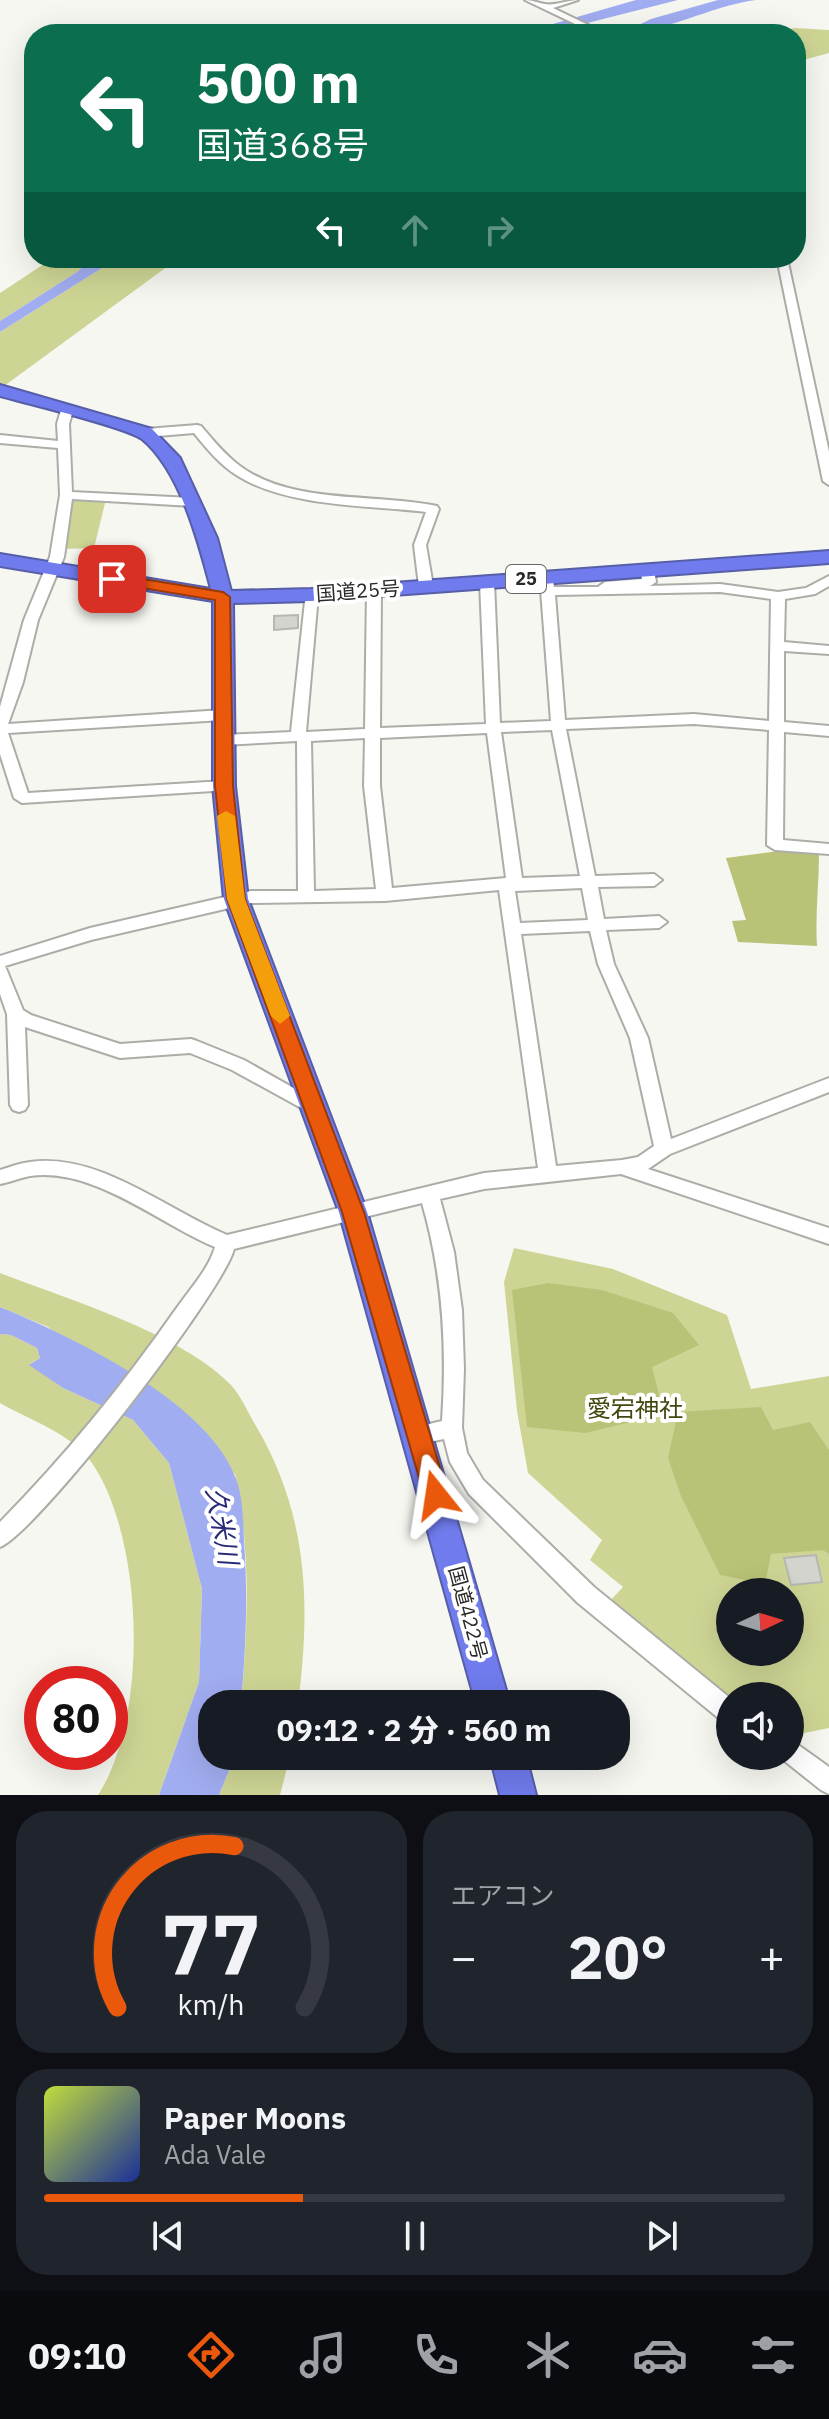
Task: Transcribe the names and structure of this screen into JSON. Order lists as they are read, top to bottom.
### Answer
{
  "streets": {
    "highway": ["25", "国道25号", "国道422号"]
  },
  "crossings": [
    ["国道25号", "国道422号"]
  ],
  "water": ["久米川"],
  "parks": ["愛宕神社"],
  "north": "right",
  "page": {
    "turn": ["500 m", "国道368号"],
    "limit": "80",
    "trip": "09:12 · 2 分 · 560 m",
    "tile": "エアコン",
    "heat": ["−", "20°", "+"],
    "song": ["Paper Moons", "Ada Vale"],
    "tabs": "09:10",
    "gauge": ["77", "km/h"]
  }
}
